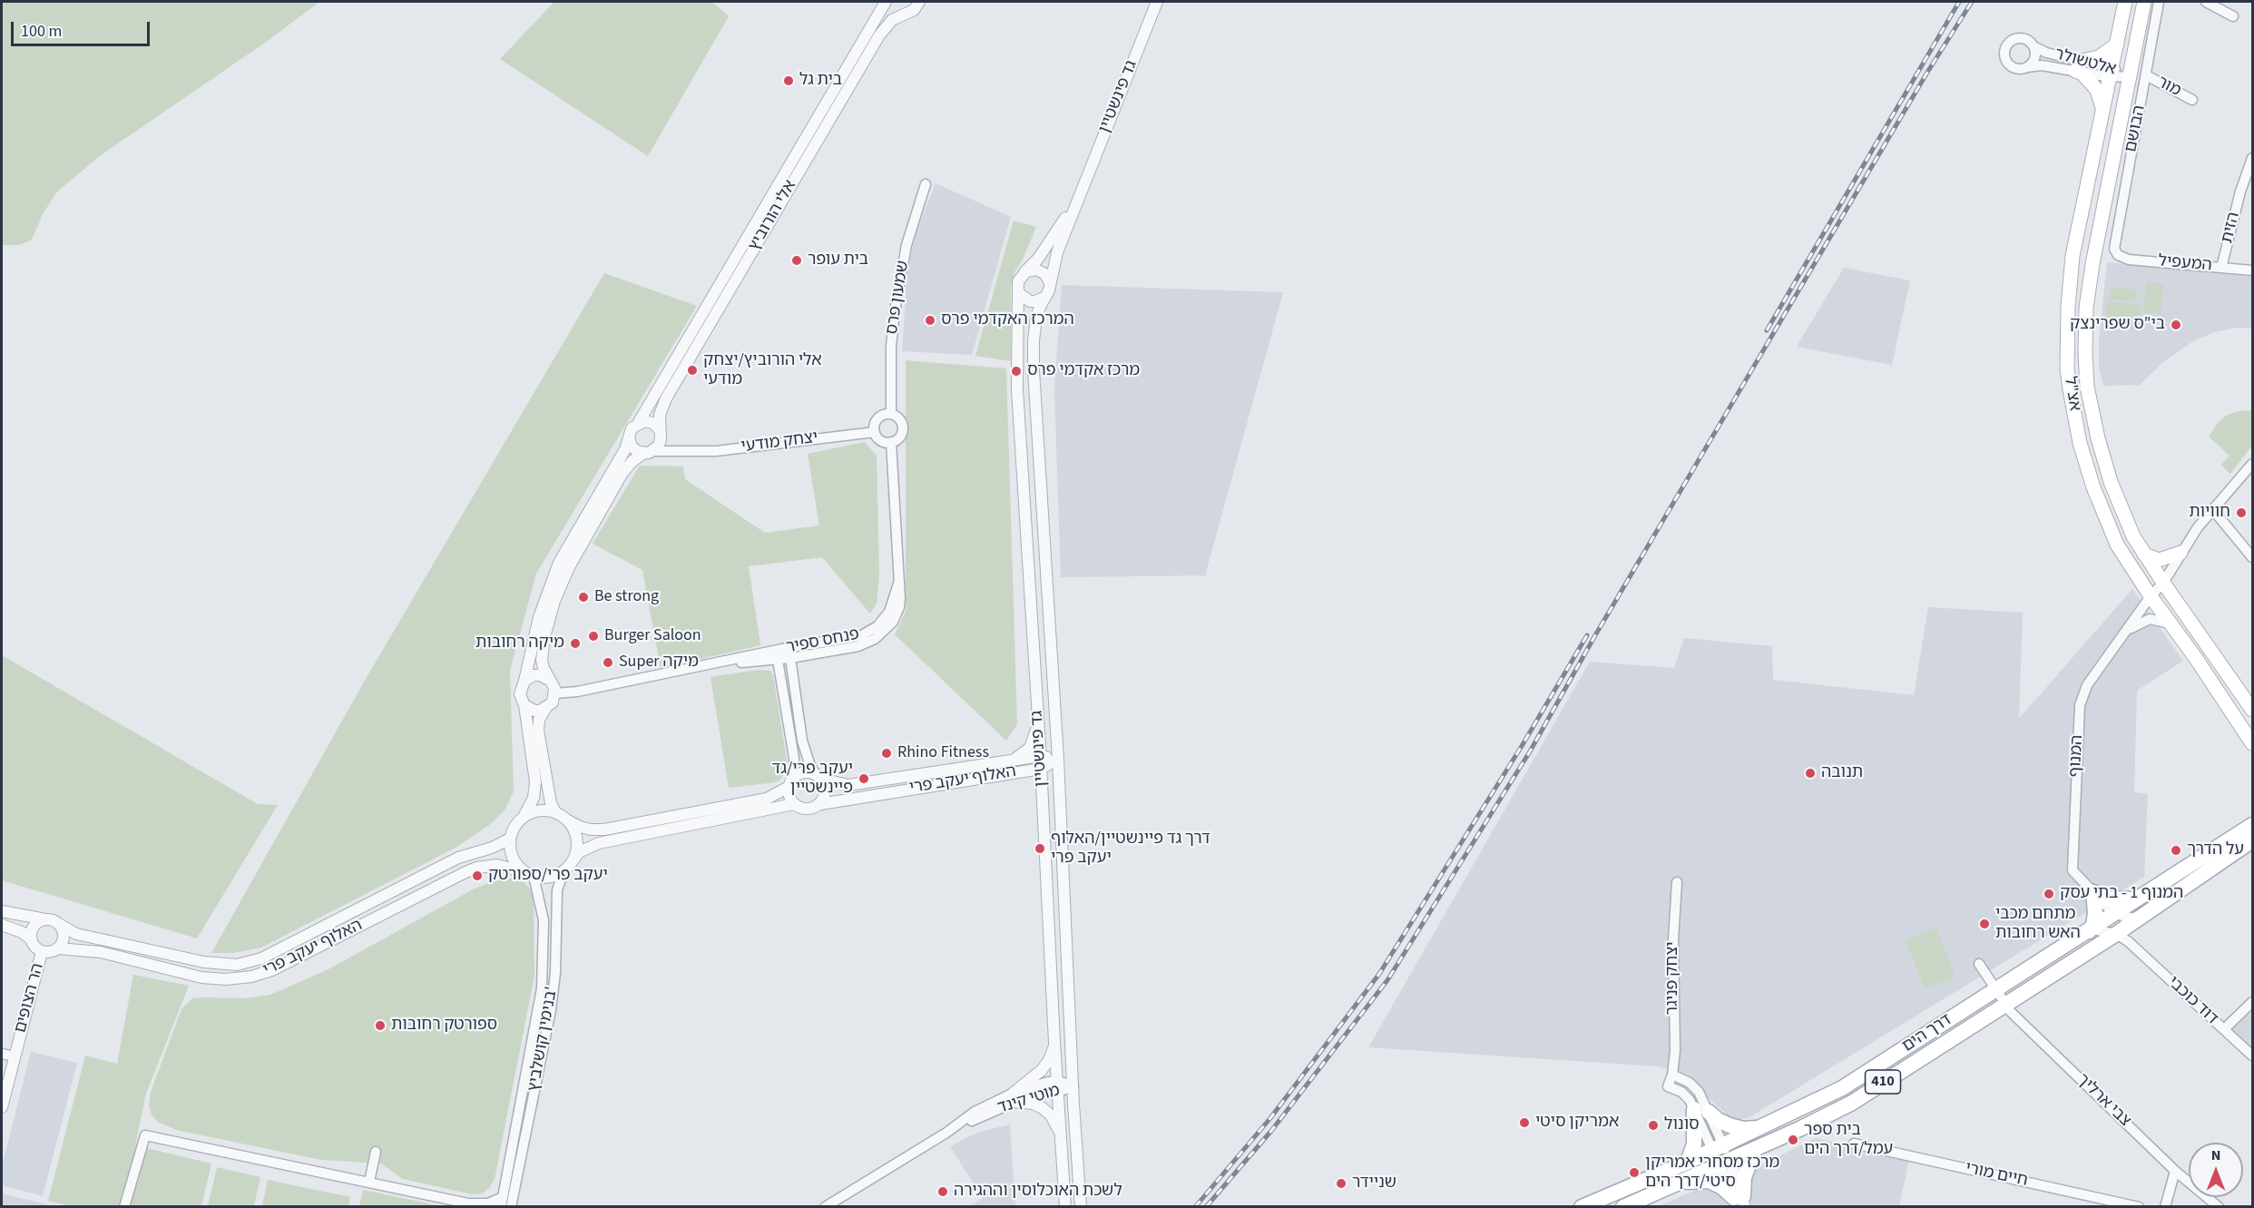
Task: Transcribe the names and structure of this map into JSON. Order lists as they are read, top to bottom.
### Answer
{
  "streets": {
    "main road": ["אצ\"ל", "דרך הים", "410"],
    "street": [
      "אלטשולר",
      "מור",
      "גד פינשטיין",
      "הבושם",
      "אלי הורוביץ",
      "הזית",
      "המעפיל",
      "שמעון פרס",
      "יצחק מודעי",
      "פנחס ספיר",
      "המנוף",
      "האלוף יעקב פרי",
      "יצחק פניגר",
      "הר הצופים",
      "דוד כוכבי",
      "בנימין קושלביץ'",
      "מוטי קינד",
      "צבי ארליך",
      "חיים מורי"
    ]
  },
  "crossings": [
    ["אלטשולר", "אצ\"ל"],
    ["מור", "הבושם"],
    ["גד פינשטיין", "האלוף יעקב פרי"],
    ["גד פינשטיין", "מוטי קינד"],
    ["הבושם", "המעפיל"],
    ["אלי הורוביץ", "יצחק מודעי"],
    ["הזית", "המעפיל"],
    ["שמעון פרס", "יצחק מודעי"],
    ["אצ\"ל", "המנוף"],
    ["המנוף", "דרך הים"],
    ["האלוף יעקב פרי", "הר הצופים"],
    ["האלוף יעקב פרי", "בנימין קושלביץ'"],
    ["יצחק פניגר", "דרך הים"],
    ["דוד כוכבי", "דרך הים"],
    ["דרך הים", "צבי ארליך"]
  ],
  "places": [
    "בית גל",
    "בית עופר",
    "המרכז האקדמי פרס",
    "בי\"ס שפרינצק",
    "אלי הורוביץ/יצחק מודעי",
    "מרכז אקדמי פרס",
    "חוויות",
    "Be strong",
    "Burger Saloon",
    "מיקה רחובות",
    "Super מיקה",
    "Rhino Fitness",
    "תנובה",
    "יעקב פרי/גד פיינשטיין",
    "דרך גד פיינשטיין/האלוף יעקב פרי",
    "על הדרך",
    "יעקב פרי/ספורטק",
    "המנוף 1 - בתי עסק",
    "מתחם מכבי האש רחובות",
    "ספורטק רחובות",
    "אמריקן סיטי",
    "סונול",
    "בית ספר עמל/דרך הים",
    "מרכז מסחרי אמריקן סיטי/דרך הים",
    "שניידר",
    "לשכת האוכלוסין וההגירה"
  ],
  "scale_bar": "100 m",
  "north": "top"
}
